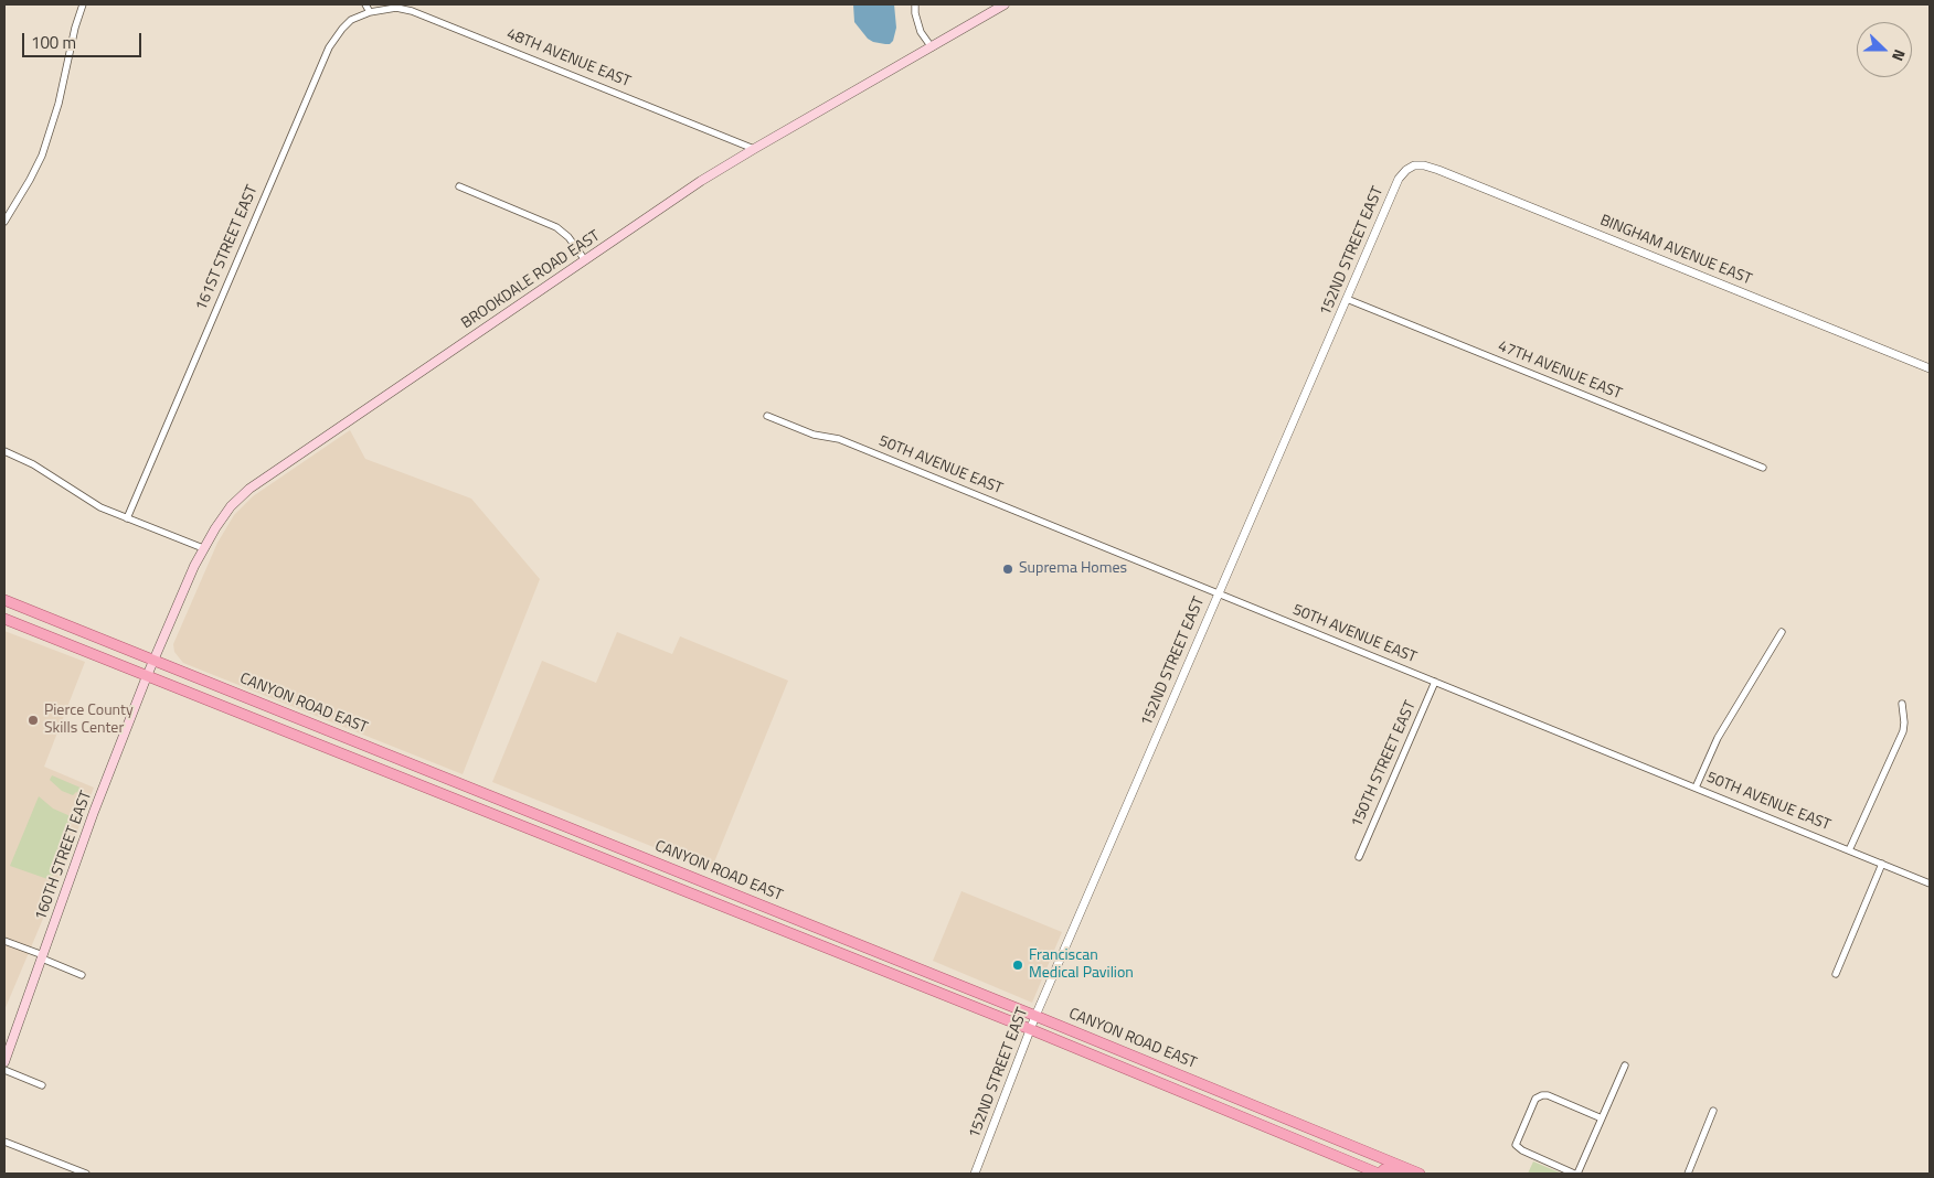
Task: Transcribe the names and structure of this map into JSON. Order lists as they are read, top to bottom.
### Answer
{
  "streets": {
    "main road": ["BROOKDALE ROAD EAST", "CANYON ROAD EAST", "160TH STREET EAST"],
    "street": [
      "48TH AVENUE EAST",
      "161ST STREET EAST",
      "BINGHAM AVENUE EAST",
      "152ND STREET EAST",
      "47TH AVENUE EAST",
      "50TH AVENUE EAST",
      "150TH STREET EAST"
    ]
  },
  "crossings": [
    ["48TH AVENUE EAST", "161ST STREET EAST"],
    ["48TH AVENUE EAST", "BROOKDALE ROAD EAST"],
    ["BINGHAM AVENUE EAST", "152ND STREET EAST"],
    ["152ND STREET EAST", "47TH AVENUE EAST"],
    ["152ND STREET EAST", "50TH AVENUE EAST"],
    ["152ND STREET EAST", "CANYON ROAD EAST"],
    ["BROOKDALE ROAD EAST", "CANYON ROAD EAST"],
    ["BROOKDALE ROAD EAST", "160TH STREET EAST"],
    ["50TH AVENUE EAST", "150TH STREET EAST"],
    ["CANYON ROAD EAST", "160TH STREET EAST"]
  ],
  "places": ["Suprema Homes", "Pierce County Skills Center", "Franciscan Medical Pavilion"],
  "scale_bar": "100 m",
  "north": "right"
}
